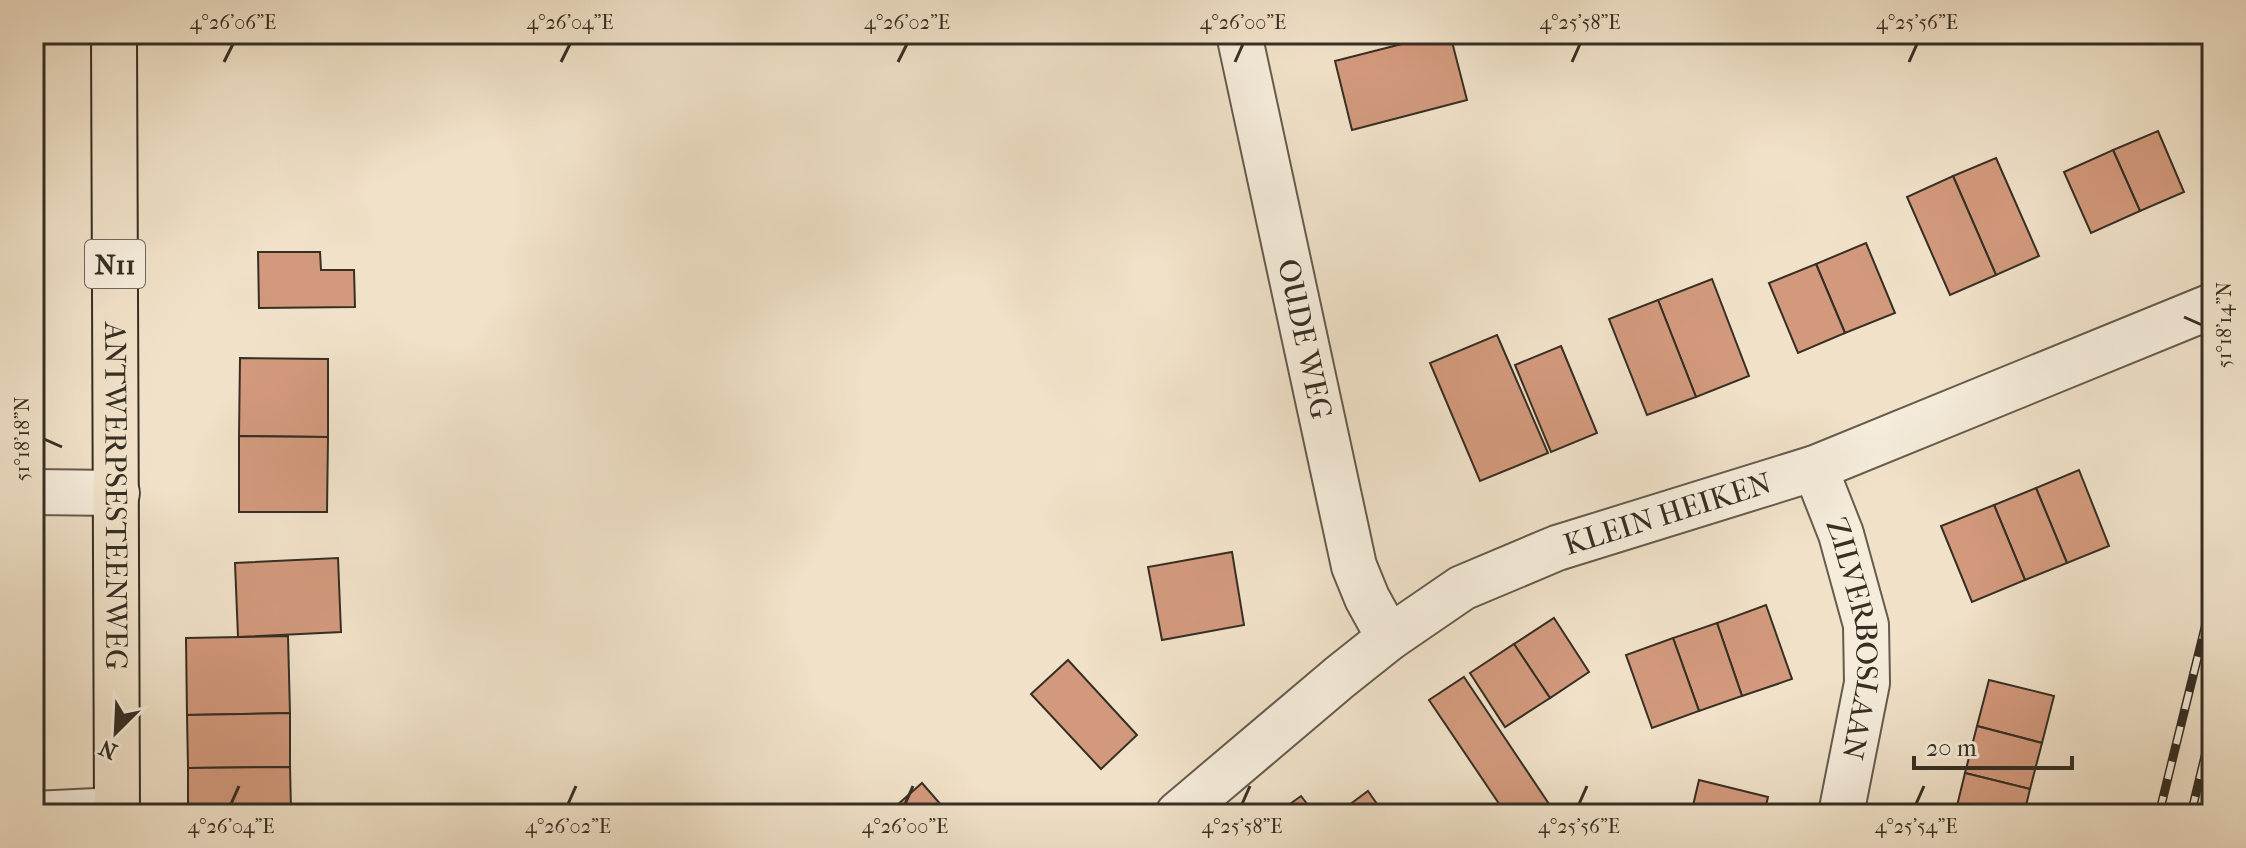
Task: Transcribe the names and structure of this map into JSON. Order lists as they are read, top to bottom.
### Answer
{
  "streets": {
    "main road": ["N11", "ANTWERPSESTEENWEG"],
    "street": ["OUDE WEG", "KLEIN HEIKEN", "ZILVERBOSLAAN"]
  },
  "crossings": [
    ["OUDE WEG", "KLEIN HEIKEN"],
    ["KLEIN HEIKEN", "ZILVERBOSLAAN"]
  ],
  "scale_bar": "20 m",
  "north": "bottom left",
  "coordinates": [
    "4°26'06\"E",
    "4°26'04\"E",
    "4°26'02\"E",
    "4°26'00\"E",
    "4°25'58\"E",
    "4°25'56\"E",
    "51°18'14\"N",
    "51°18'18\"N",
    "4°25'54\"E"
  ]
}
